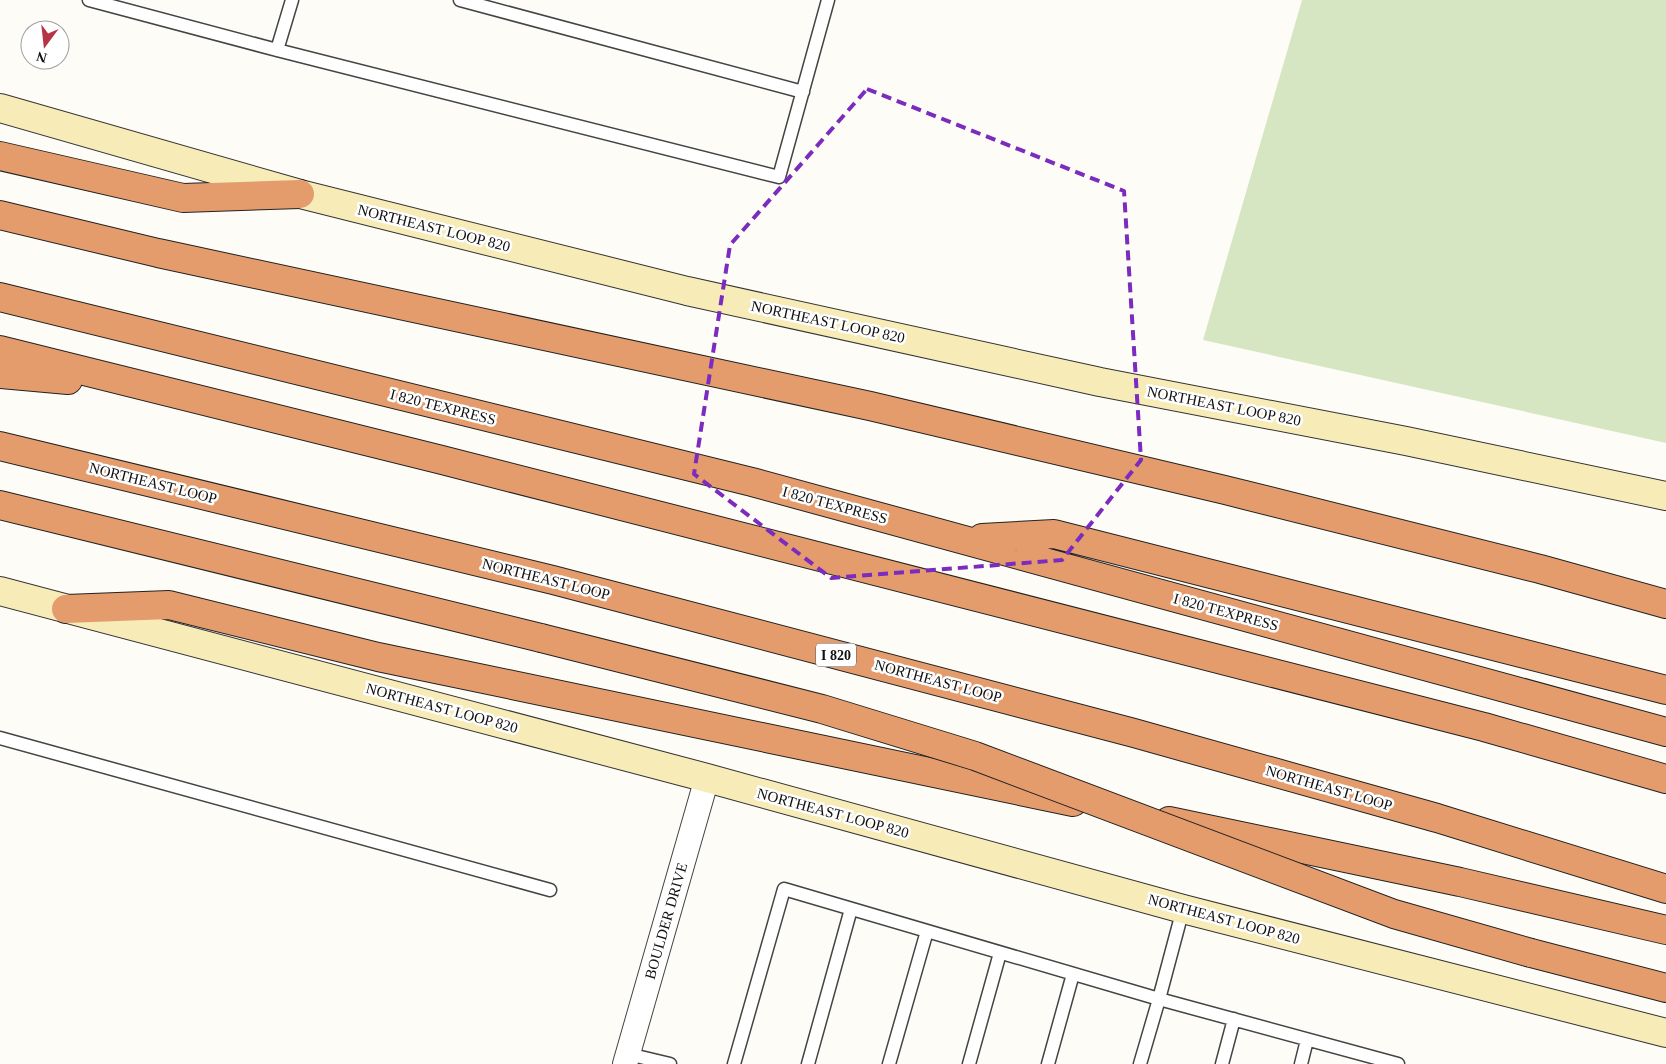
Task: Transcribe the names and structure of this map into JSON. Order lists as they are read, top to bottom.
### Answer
{
  "streets": {
    "highway": ["I 820 TEXPRESS", "NORTHEAST LOOP", "I 820"],
    "main road": ["NORTHEAST LOOP 820"],
    "street": ["BOULDER DRIVE"]
  },
  "crossings": [
    ["NORTHEAST LOOP 820", "BOULDER DRIVE"]
  ],
  "north": "bottom"
}
